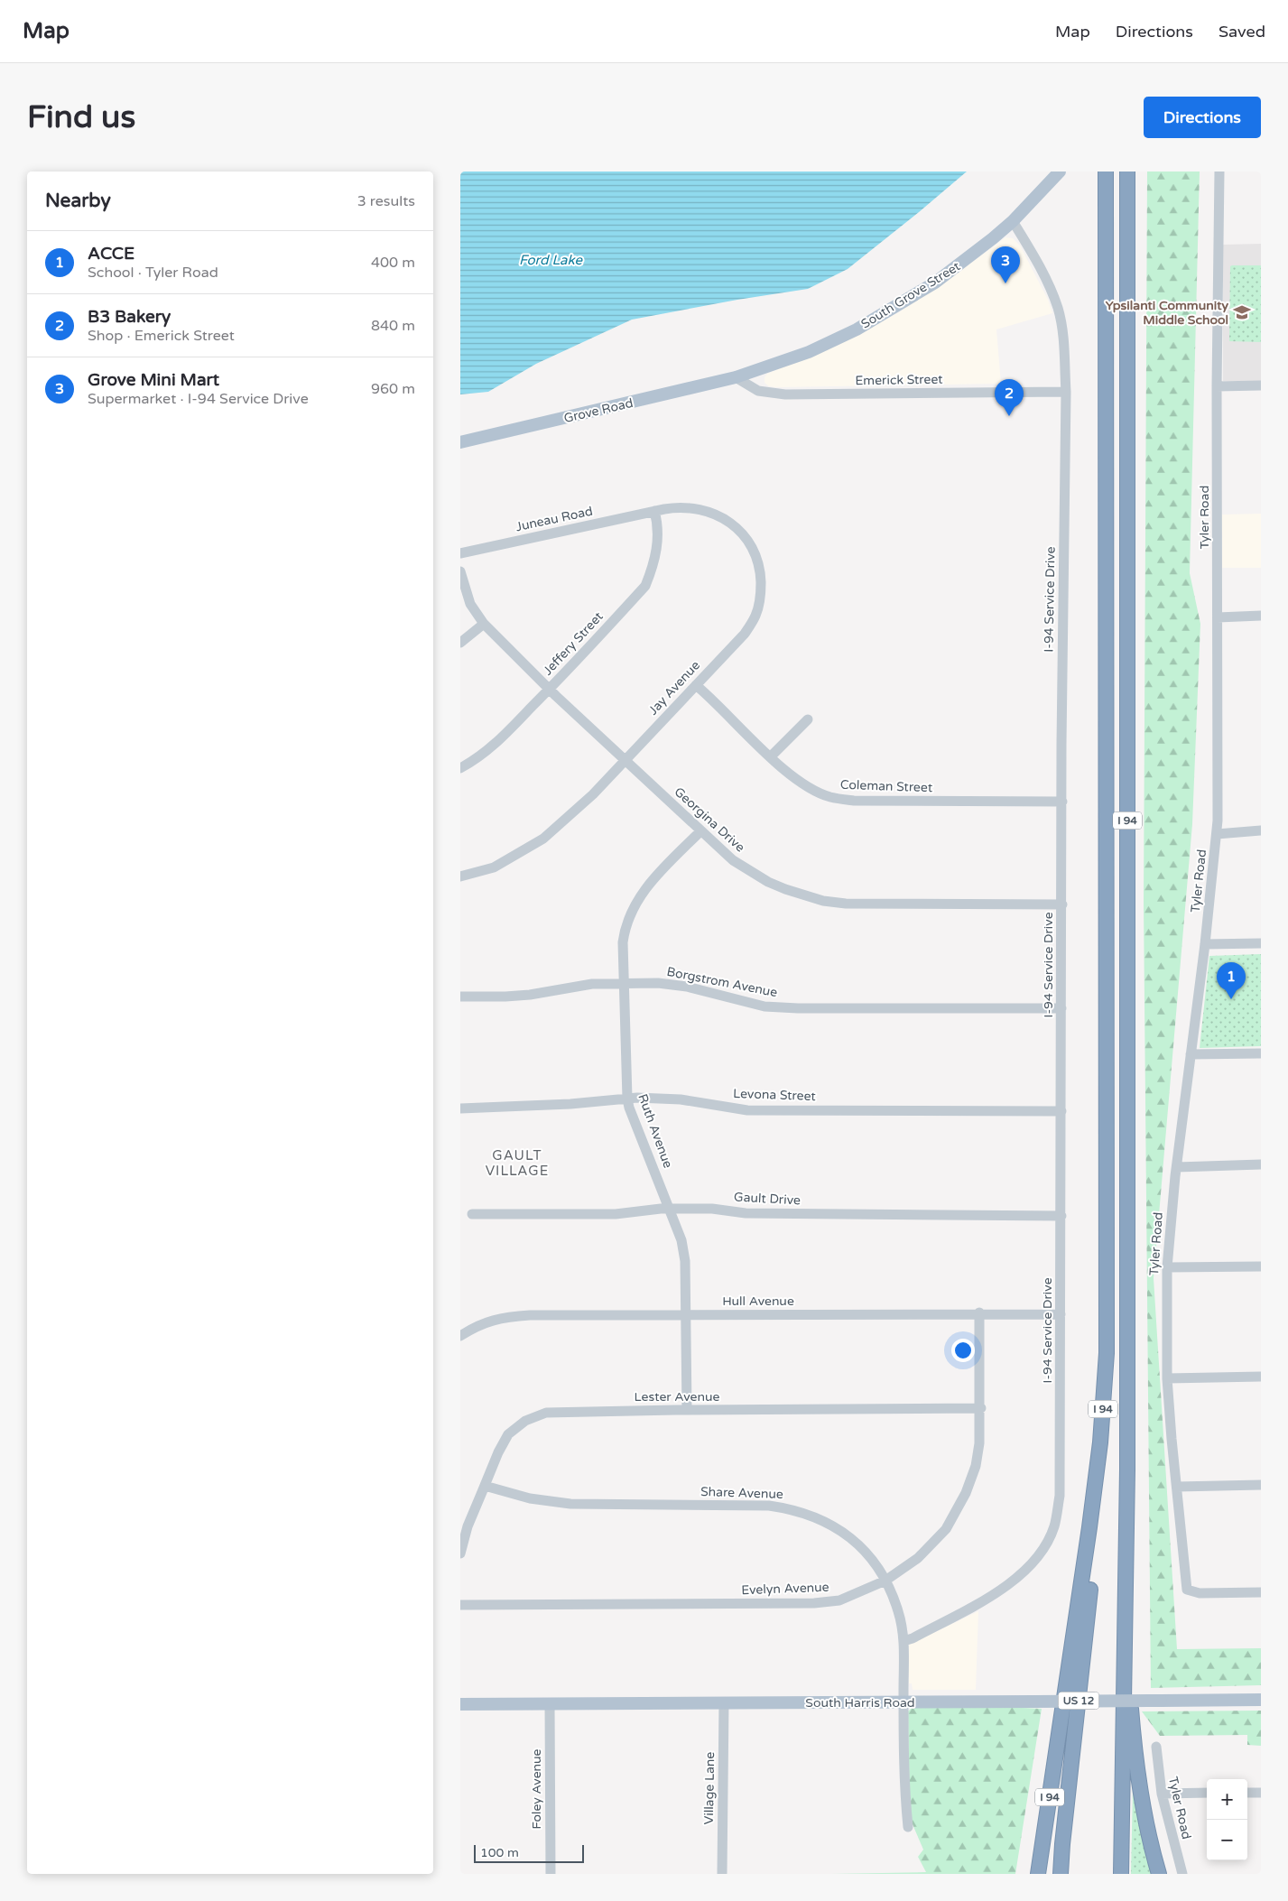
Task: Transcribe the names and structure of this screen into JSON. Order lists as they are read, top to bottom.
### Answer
{
  "streets": {
    "highway": ["I 94", "US 12"],
    "main road": ["South Grove Street", "Grove Road", "South Harris Road"],
    "street": [
      "Emerick Street",
      "Tyler Road",
      "Juneau Road",
      "I-94 Service Drive",
      "Jeffery Street",
      "Jay Avenue",
      "Coleman Street",
      "Georgina Drive",
      "Borgstrom Avenue",
      "Levona Street",
      "Ruth Avenue",
      "Gault Drive",
      "Hull Avenue",
      "Lester Avenue",
      "Share Avenue",
      "Evelyn Avenue",
      "Village Lane",
      "Foley Avenue"
    ]
  },
  "crossings": [
    ["South Grove Street", "Emerick Street"],
    ["South Grove Street", "Grove Road"],
    ["South Grove Street", "I-94 Service Drive"],
    ["Emerick Street", "Grove Road"],
    ["Emerick Street", "I-94 Service Drive"],
    ["Juneau Road", "Jeffery Street"],
    ["Juneau Road", "Jay Avenue"],
    ["I-94 Service Drive", "Coleman Street"],
    ["I-94 Service Drive", "Georgina Drive"],
    ["I-94 Service Drive", "Borgstrom Avenue"],
    ["I-94 Service Drive", "Levona Street"],
    ["I-94 Service Drive", "Gault Drive"],
    ["I-94 Service Drive", "Hull Avenue"],
    ["I-94 Service Drive", "Share Avenue"],
    ["Jeffery Street", "Jay Avenue"],
    ["Jeffery Street", "Georgina Drive"],
    ["Jay Avenue", "Coleman Street"],
    ["Jay Avenue", "Georgina Drive"],
    ["Georgina Drive", "Ruth Avenue"],
    ["I 94", "US 12"],
    ["Borgstrom Avenue", "Ruth Avenue"],
    ["Levona Street", "Ruth Avenue"],
    ["Ruth Avenue", "Gault Drive"],
    ["Ruth Avenue", "Hull Avenue"],
    ["Ruth Avenue", "Lester Avenue"],
    ["Hull Avenue", "Evelyn Avenue"],
    ["Lester Avenue", "Share Avenue"],
    ["Lester Avenue", "Evelyn Avenue"],
    ["Share Avenue", "Evelyn Avenue"],
    ["Share Avenue", "South Harris Road"],
    ["South Harris Road", "Village Lane"],
    ["South Harris Road", "Foley Avenue"]
  ],
  "districts": ["GAULT VILLAGE"],
  "water": ["Ford Lake"],
  "places": {
    "school or university": ["Ypsilanti Community Middle School"]
  },
  "scale_bar": "100 m",
  "page": {
    "header": "Map",
    "nav": ["Map", "Directions", "Saved"],
    "buttons": "Directions",
    "title": "Find us",
    "heading": ["Nearby", "3 results"],
    "list": [
      {
        "mark": "1",
        "name": "ACCE",
        "note": "School · Tyler Road",
        "value": "400 m"
      },
      {
        "mark": "2",
        "name": "B3 Bakery",
        "note": "Shop · Emerick Street",
        "value": "840 m"
      },
      {
        "mark": "3",
        "name": "Grove Mini Mart",
        "note": "Supermarket · I-94 Service Drive",
        "value": "960 m"
      }
    ],
    "pins": ["3", "2", "1"],
    "map_buttons": ["+", "−"],
    "scale": "100 m"
  }
}
